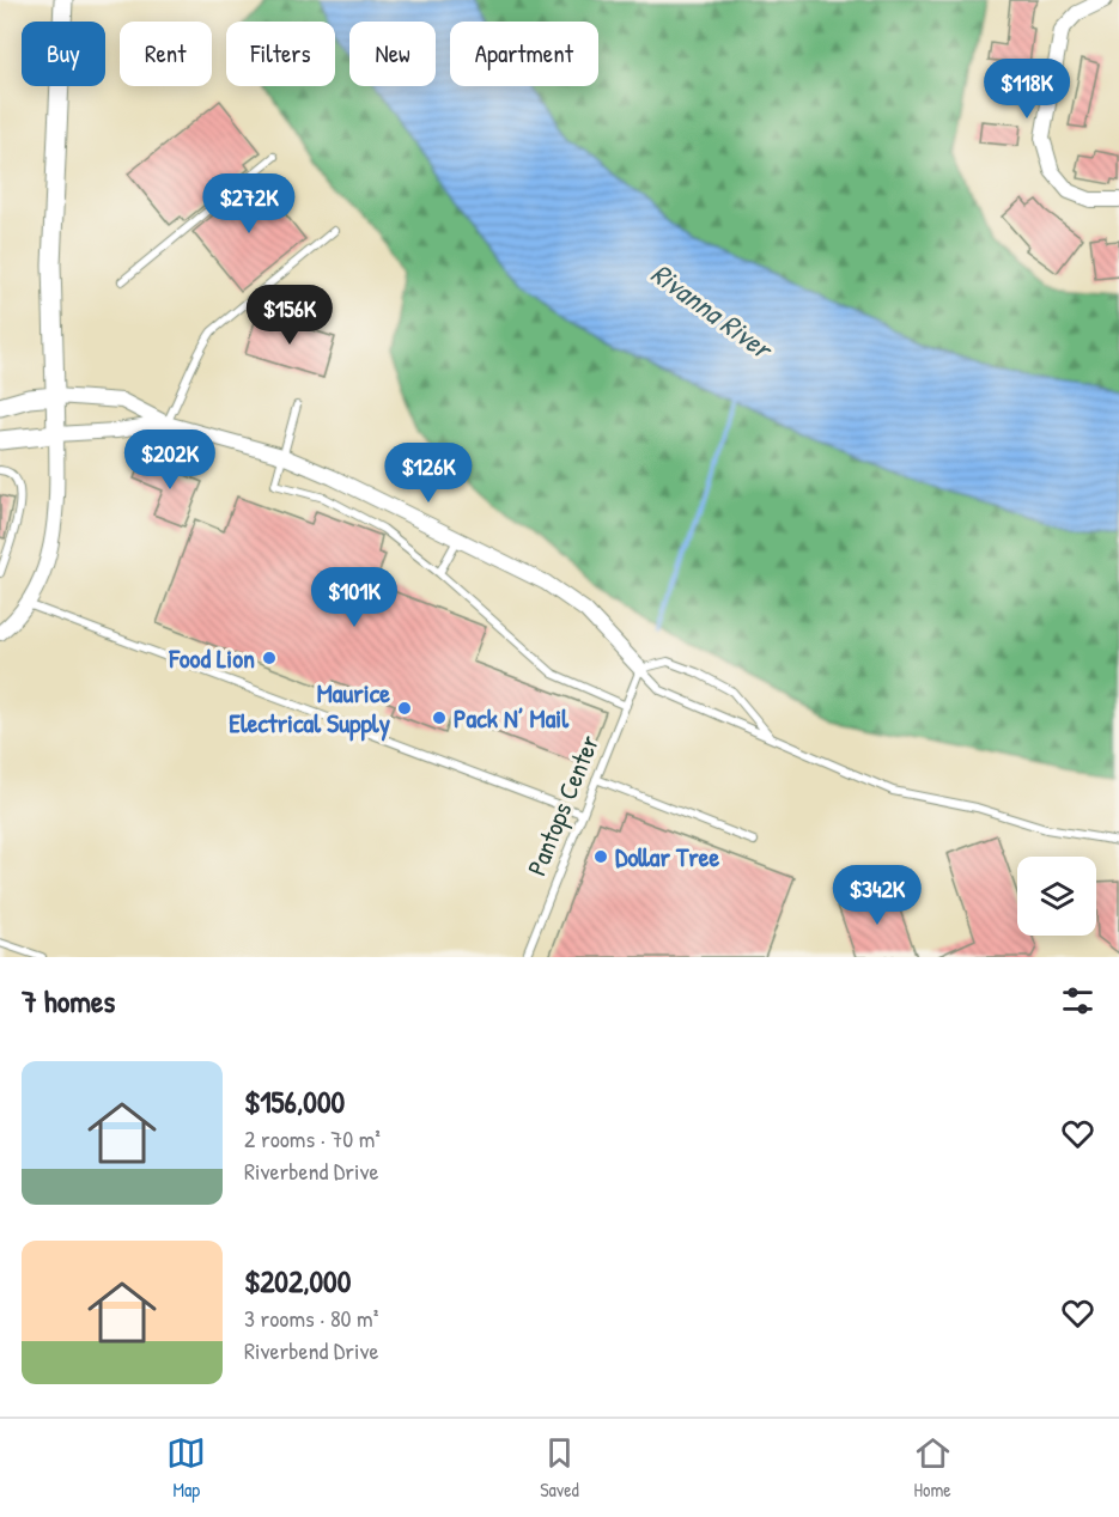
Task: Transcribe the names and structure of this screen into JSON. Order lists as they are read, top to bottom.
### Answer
{
  "streets": {
    "lane": ["Pantops Center"]
  },
  "water": ["Rivanna River"],
  "places": [
    "Food Lion",
    "Maurice Electrical Supply",
    "Pack N’ Mail",
    "Dollar Tree"
  ],
  "page": {
    "chip": [
      "Buy",
      "Rent",
      "Filters",
      "New",
      "Apartment"
    ],
    "price": [
      "$118K",
      "$272K",
      "$156K",
      "$202K",
      "$126K",
      "$101K",
      "$342K"
    ],
    "heading": "7 homes",
    "list": [
      {
        "name": "$156,000",
        "note": "2 rooms · 70 m² · Riverbend Drive"
      },
      {
        "name": "$202,000",
        "note": "3 rooms · 80 m² · Riverbend Drive"
      }
    ],
    "tabs": ["Map", "Saved", "Home"]
  }
}
